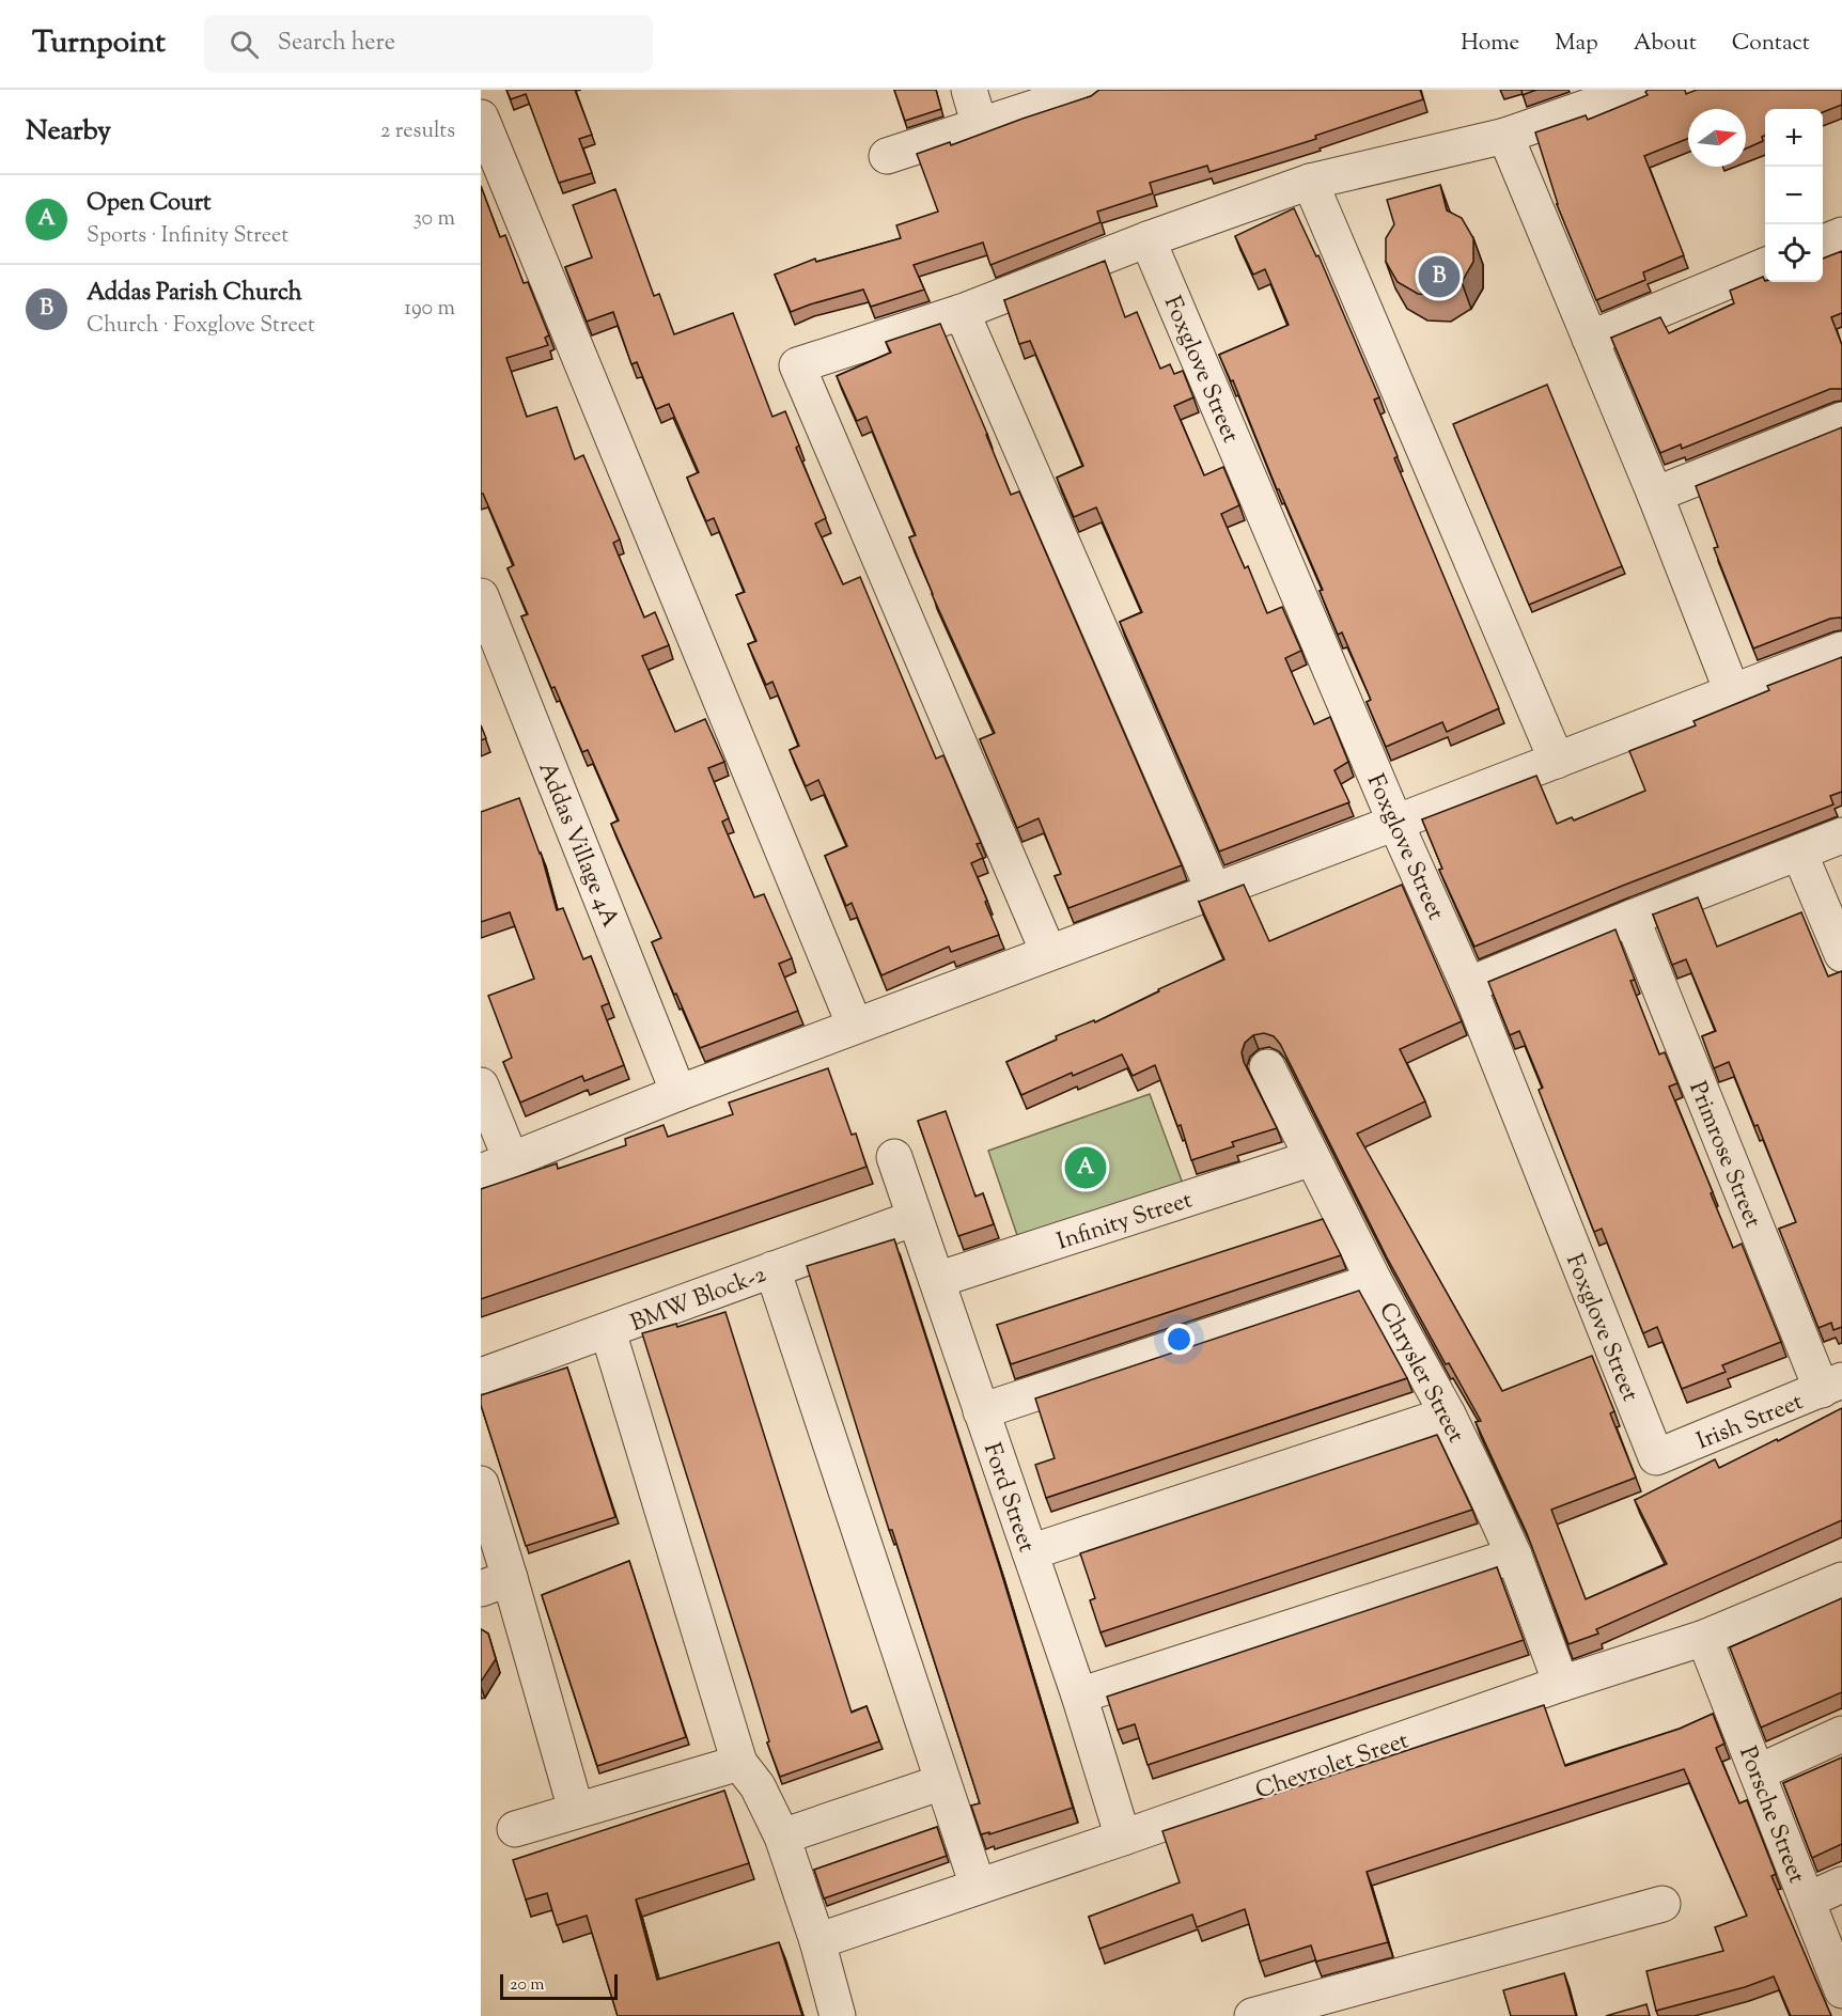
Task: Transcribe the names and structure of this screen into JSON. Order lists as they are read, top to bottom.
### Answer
{
  "streets": {
    "street": [
      "Foxglove Street",
      "Addas Village 4A",
      "Primrose Street",
      "Infinity Street",
      "BMW Block-2",
      "Chrysler Street",
      "Irish Street",
      "Ford Street",
      "Chevrolet Sreet",
      "Porsche Street"
    ]
  },
  "crossings": [
    ["Foxglove Street", "Irish Street"],
    ["Primrose Street", "Irish Street"],
    ["Infinity Street", "Chrysler Street"],
    ["Infinity Street", "Ford Street"],
    ["BMW Block-2", "Ford Street"],
    ["Chrysler Street", "Chevrolet Sreet"],
    ["Ford Street", "Chevrolet Sreet"],
    ["Chevrolet Sreet", "Porsche Street"]
  ],
  "scale_bar": "20 m",
  "north": "right",
  "page": {
    "header": "Turnpoint",
    "search": "Search here",
    "nav": [
      "Home",
      "Map",
      "About",
      "Contact"
    ],
    "heading": ["Nearby", "2 results"],
    "map_buttons": ["+", "−"],
    "list": [
      {
        "mark": "A",
        "name": "Open Court",
        "note": "Sports · Infinity Street",
        "value": "30 m"
      },
      {
        "mark": "B",
        "name": "Addas Parish Church",
        "note": "Church · Foxglove Street",
        "value": "190 m"
      }
    ],
    "pins": ["B", "A"],
    "scale": "20 m"
  }
}
